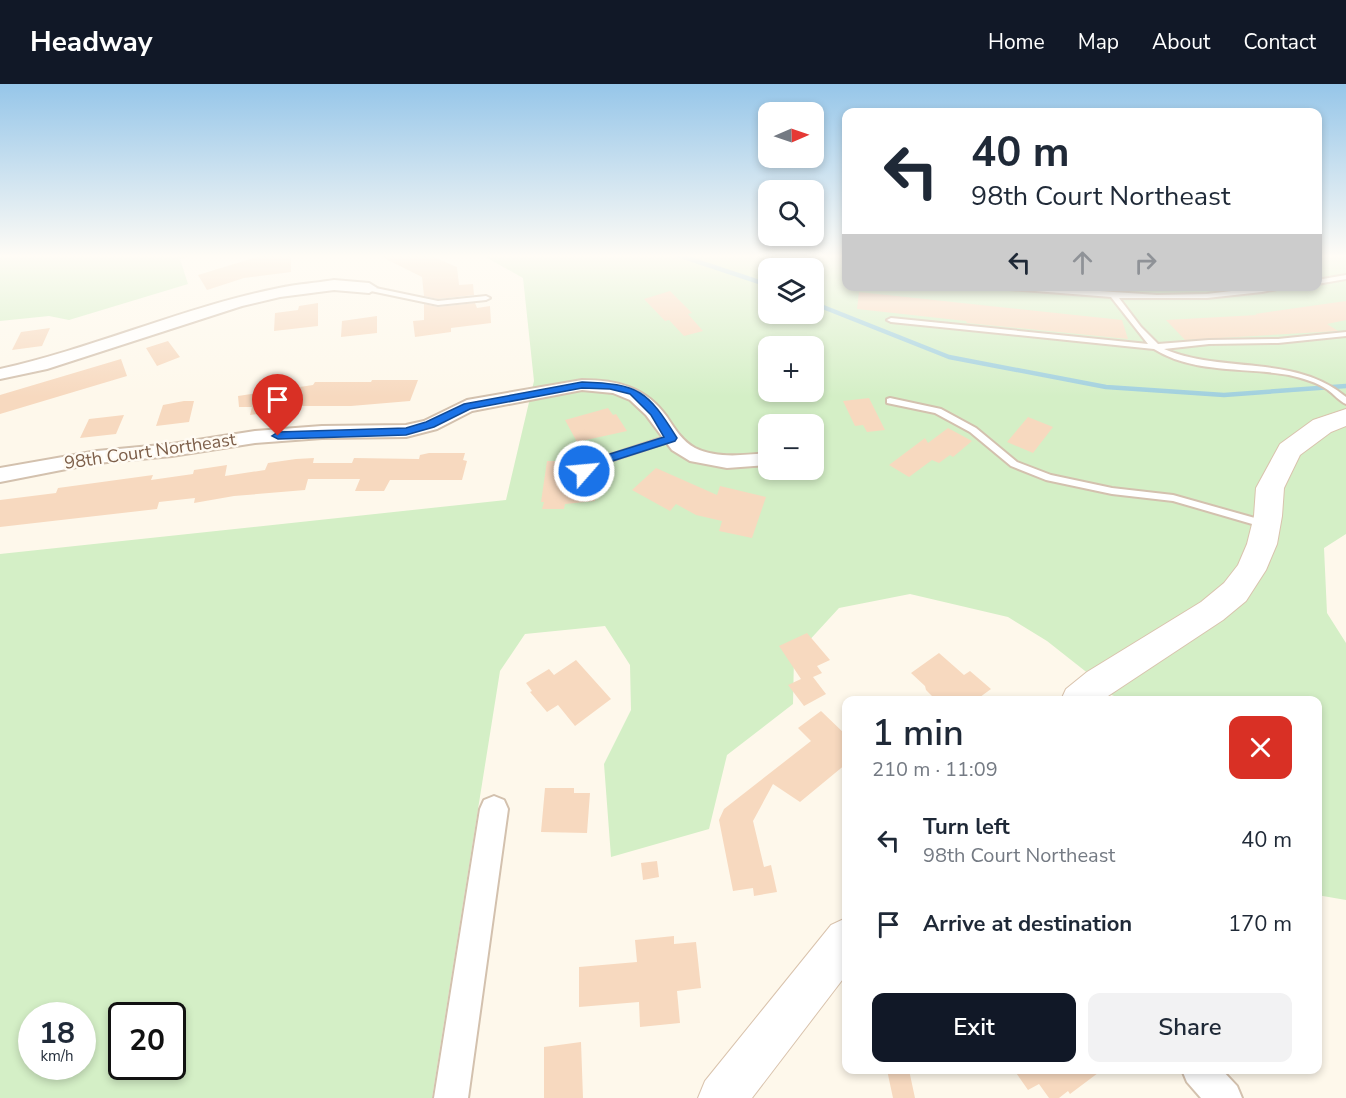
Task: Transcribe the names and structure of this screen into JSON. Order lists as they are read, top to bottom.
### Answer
{
  "streets": {
    "street": ["98th Court Northeast"]
  },
  "north": "right",
  "page": {
    "header": "Headway",
    "nav": [
      "Home",
      "Map",
      "About",
      "Contact"
    ],
    "map_buttons": ["+", "−"],
    "turn": ["40 m", "98th Court Northeast"],
    "heading": ["1 min", "210 m · 11:09"],
    "list": [
      {
        "name": "Turn left",
        "note": "98th Court Northeast",
        "value": "40 m"
      },
      {
        "name": "Arrive at destination",
        "value": "170 m"
      }
    ],
    "buttons": ["Exit", "Share"],
    "speed": "18 km/h",
    "limit": "20"
  }
}
